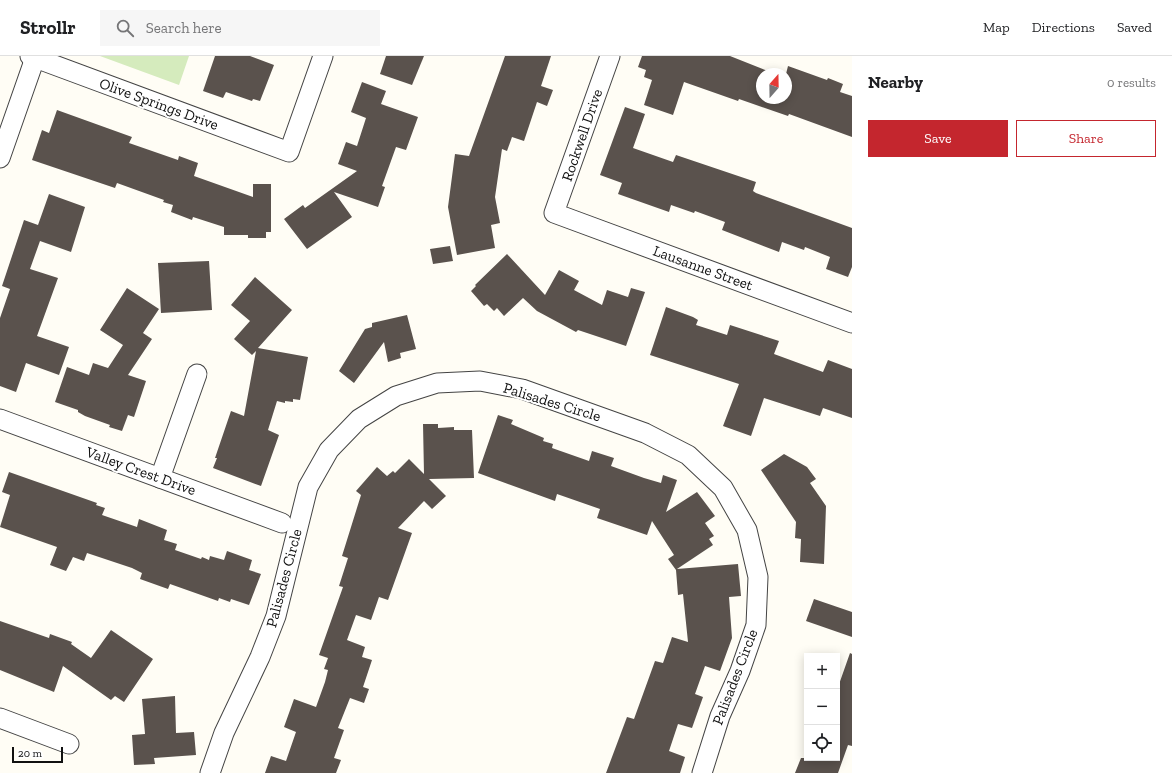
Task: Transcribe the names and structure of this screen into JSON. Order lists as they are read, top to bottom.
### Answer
{
  "streets": {
    "street": [
      "Olive Springs Drive",
      "Rockwell Drive",
      "Lausanne Street",
      "Palisades Circle",
      "Valley Crest Drive"
    ]
  },
  "crossings": [
    ["Rockwell Drive", "Lausanne Street"]
  ],
  "scale_bar": "20 m",
  "north": "top",
  "page": {
    "header": "Strollr",
    "search": "Search here",
    "nav": ["Map", "Directions", "Saved"],
    "heading": ["Nearby", "0 results"],
    "buttons": ["Save", "Share"],
    "map_buttons": ["+", "−"],
    "scale": "20 m"
  }
}
